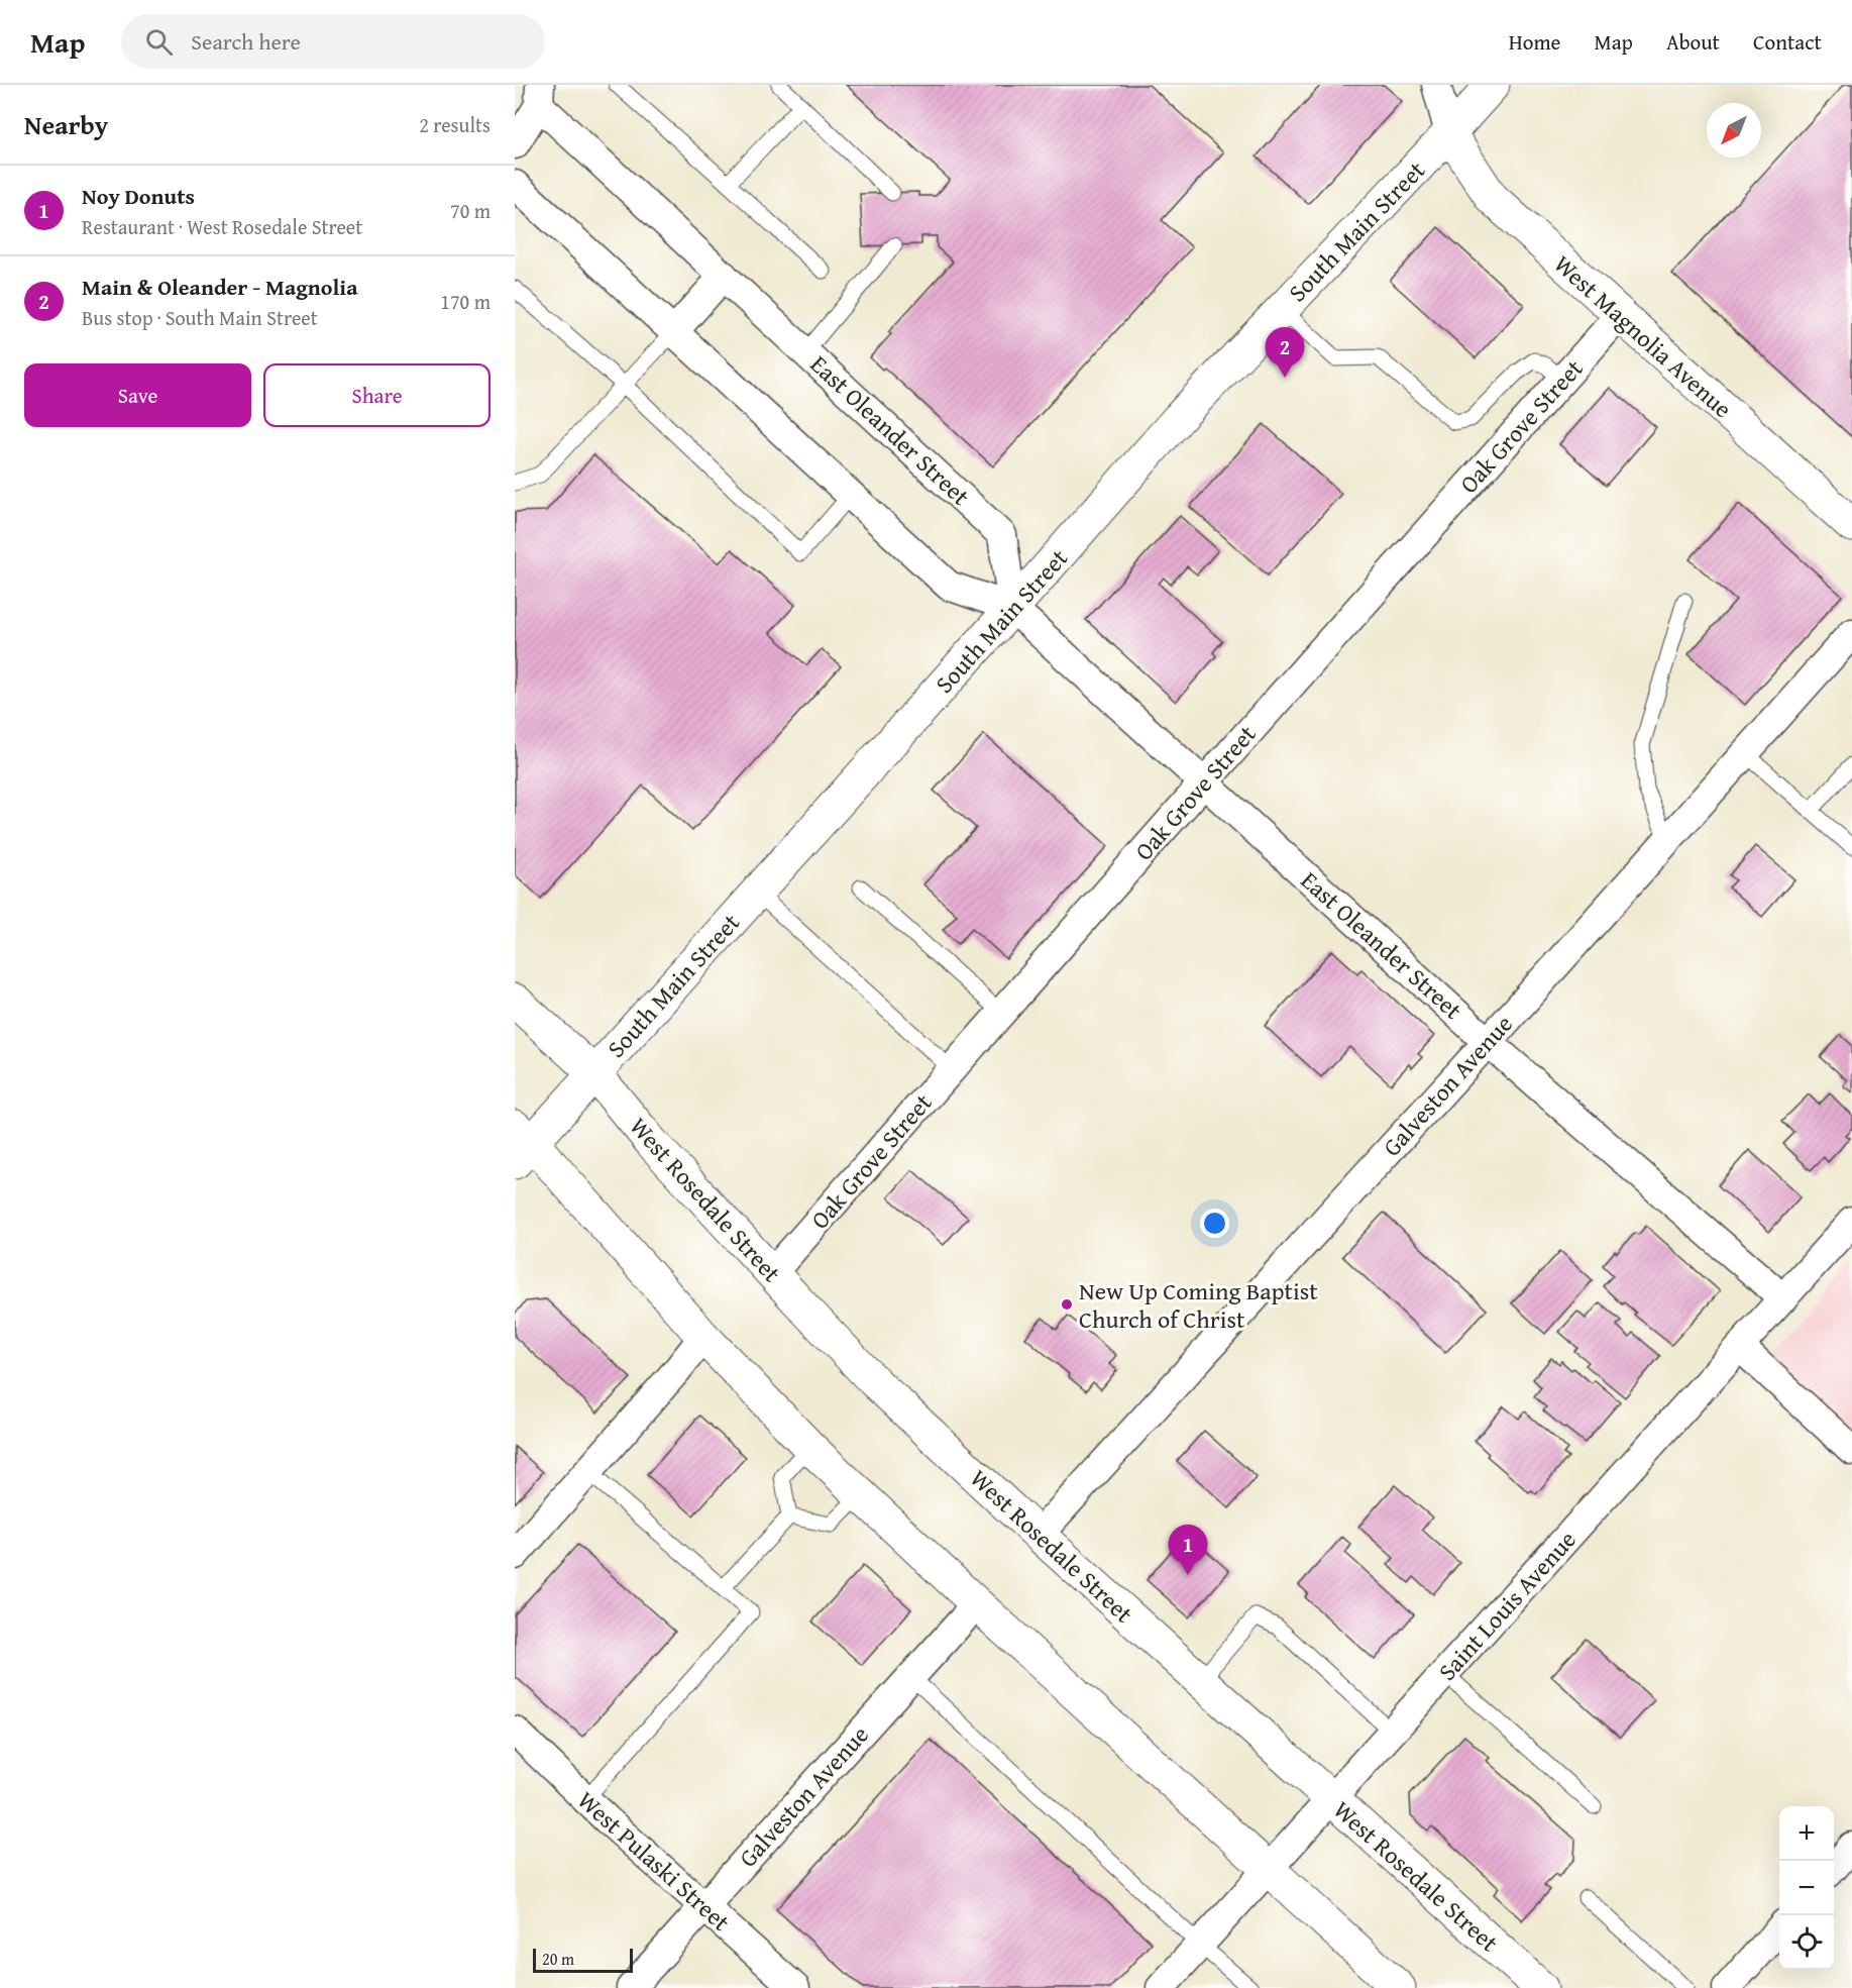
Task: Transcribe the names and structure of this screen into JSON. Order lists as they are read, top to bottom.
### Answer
{
  "streets": {
    "main road": ["South Main Street", "West Magnolia Avenue", "West Rosedale Street"],
    "street": [
      "Oak Grove Street",
      "East Oleander Street",
      "Galveston Avenue",
      "Saint Louis Avenue",
      "West Pulaski Street"
    ]
  },
  "crossings": [
    ["South Main Street", "West Magnolia Avenue"],
    ["South Main Street", "East Oleander Street"],
    ["South Main Street", "West Rosedale Street"],
    ["West Magnolia Avenue", "Oak Grove Street"],
    ["Oak Grove Street", "East Oleander Street"],
    ["Oak Grove Street", "West Rosedale Street"],
    ["East Oleander Street", "Galveston Avenue"],
    ["East Oleander Street", "Saint Louis Avenue"],
    ["Galveston Avenue", "West Rosedale Street"],
    ["Galveston Avenue", "West Pulaski Street"],
    ["West Rosedale Street", "Saint Louis Avenue"]
  ],
  "places": ["New Up Coming Baptist Church of Christ"],
  "scale_bar": "20 m",
  "north": "bottom left",
  "page": {
    "header": "Map",
    "search": "Search here",
    "nav": [
      "Home",
      "Map",
      "About",
      "Contact"
    ],
    "heading": ["Nearby", "2 results"],
    "list": [
      {
        "mark": "1",
        "name": "Noy Donuts",
        "note": "Restaurant · West Rosedale Street",
        "value": "70 m"
      },
      {
        "mark": "2",
        "name": "Main & Oleander - Magnolia",
        "note": "Bus stop · South Main Street",
        "value": "170 m"
      }
    ],
    "pins": ["2", "1"],
    "buttons": ["Save", "Share"],
    "map_buttons": ["+", "−"],
    "scale": "20 m"
  }
}
